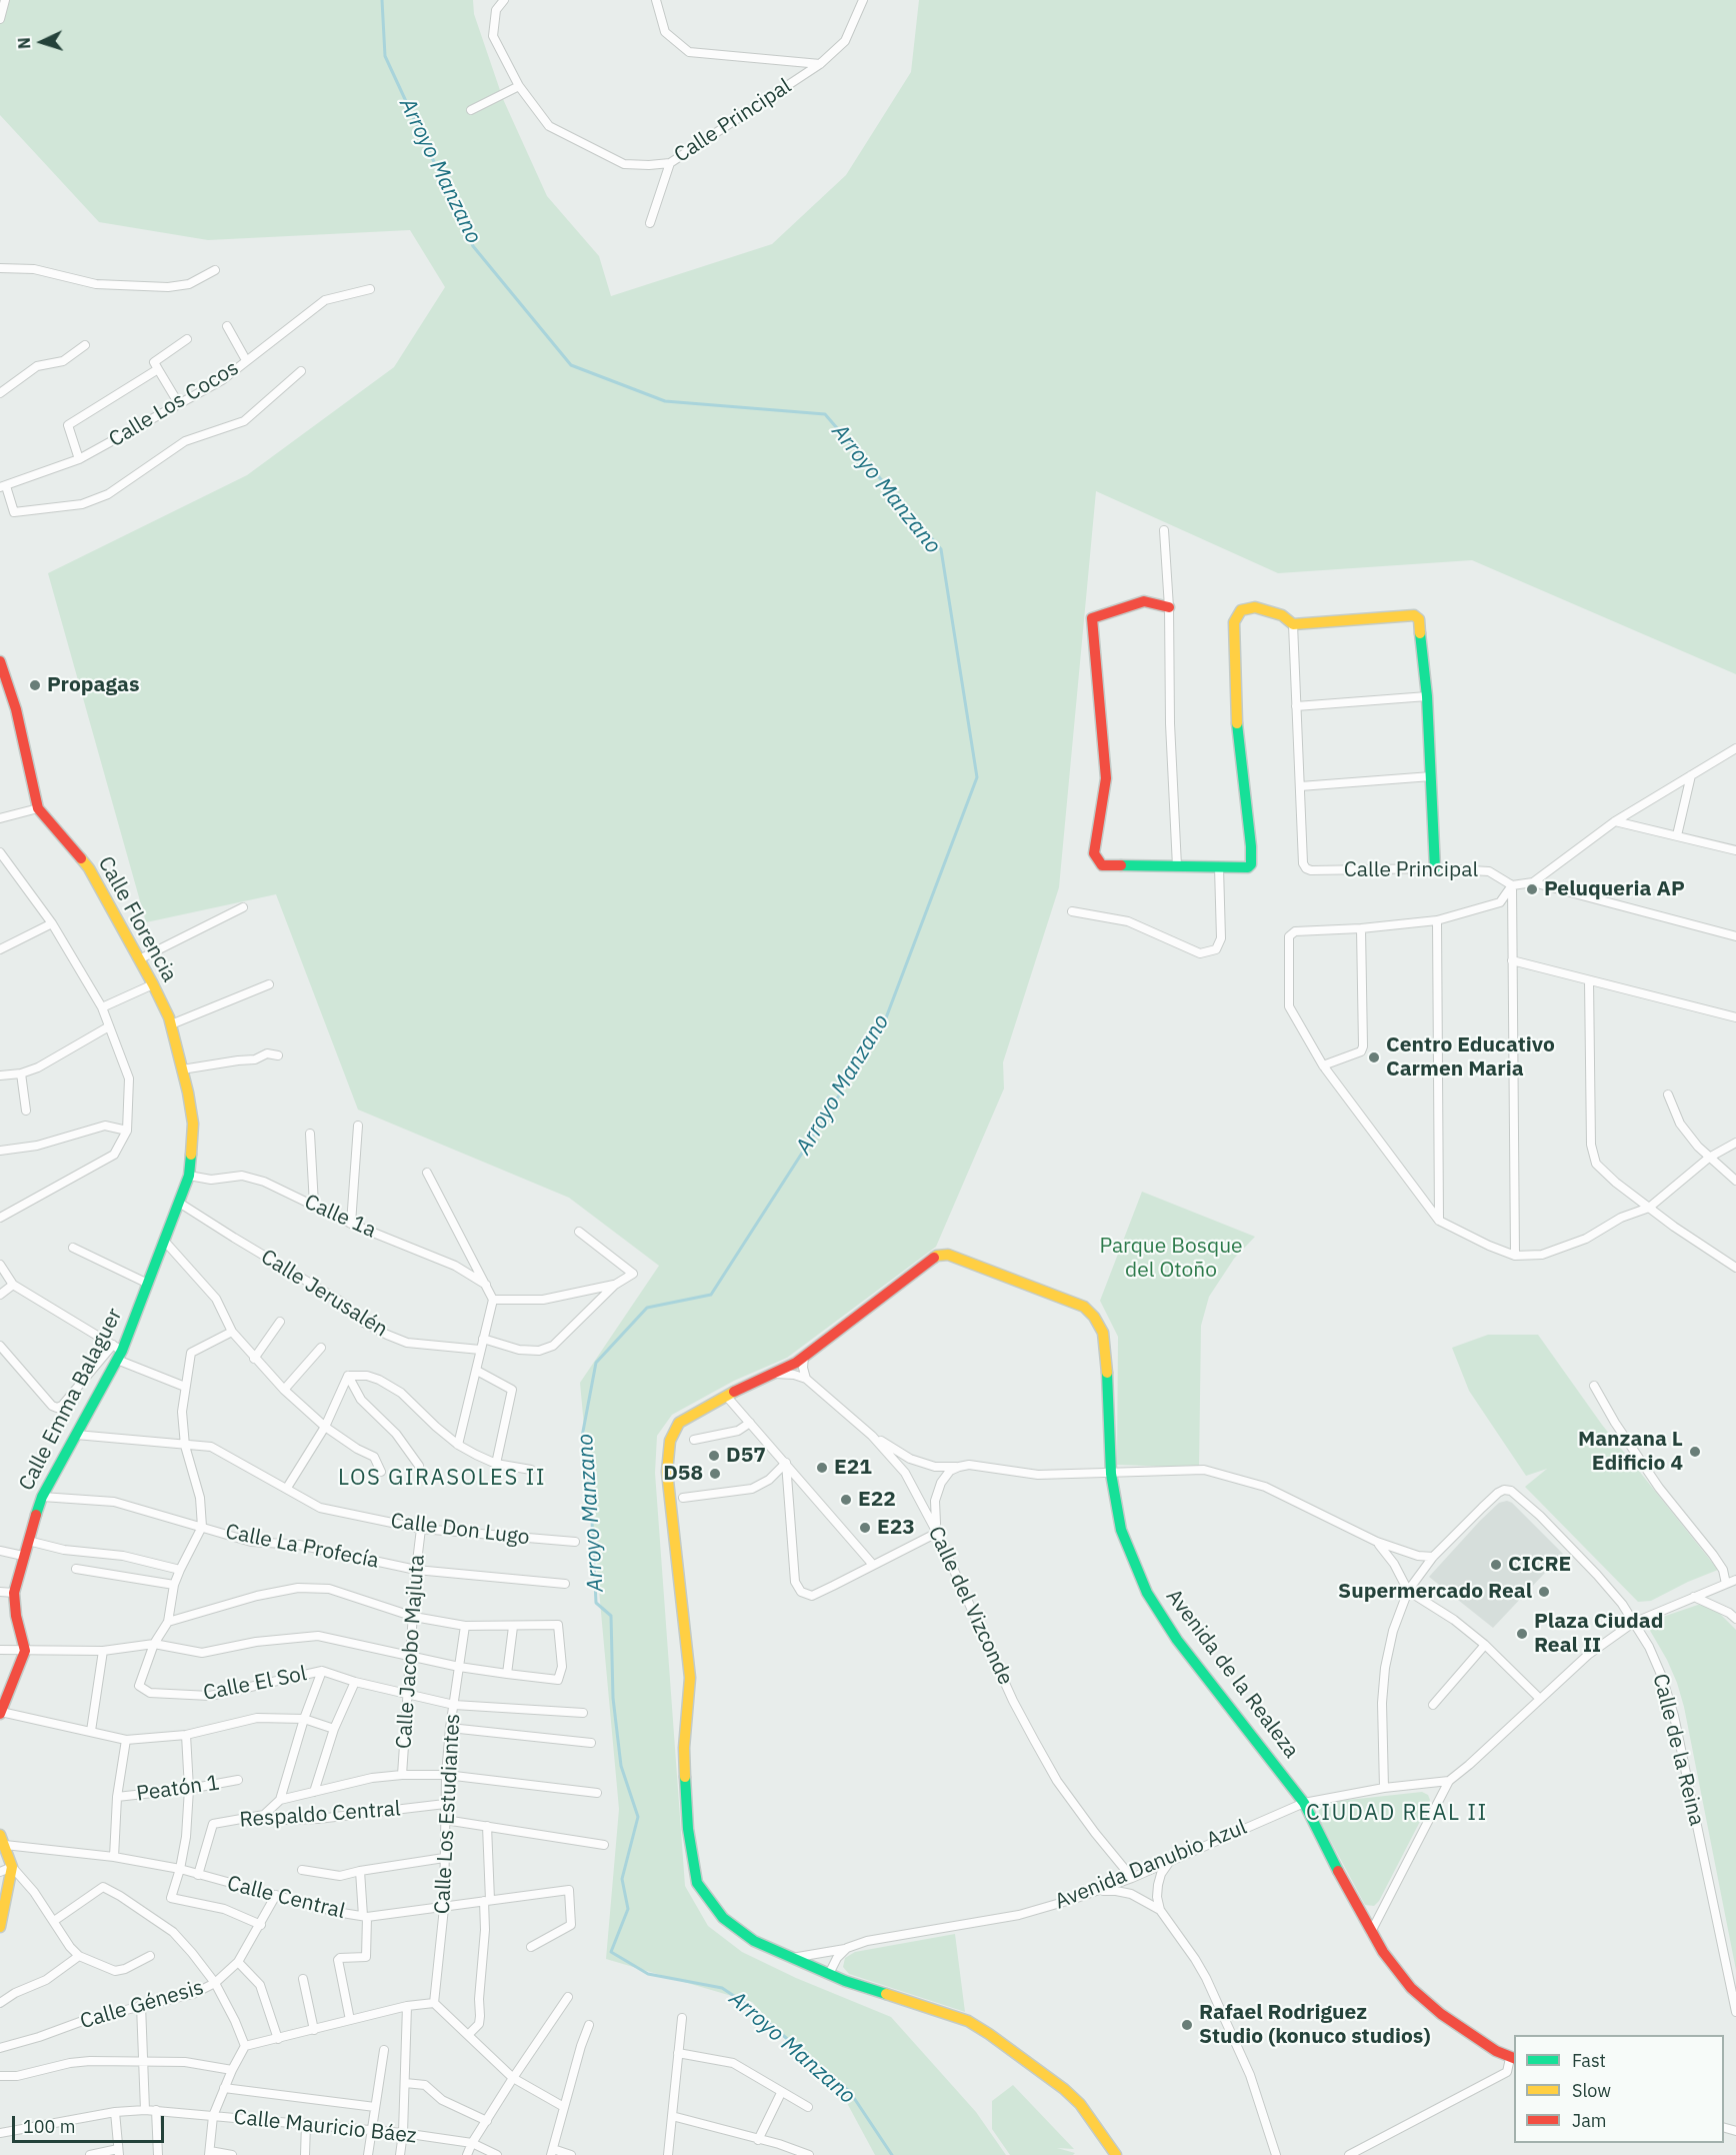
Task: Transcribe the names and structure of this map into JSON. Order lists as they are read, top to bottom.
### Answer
{
  "streets": {
    "street": [
      "Calle Principal",
      "Calle Los Cocos",
      "Calle Florencia",
      "Calle 1a",
      "Calle Jerusalén",
      "Calle Emma Balaguer",
      "Calle Don Lugo",
      "Calle La Profecía",
      "Calle del Vizconde",
      "Calle Jacobo Majluta",
      "Avenida de la Realeza",
      "Calle El Sol",
      "Calle de la Reina",
      "Peatón 1",
      "Calle Los Estudiantes",
      "Respaldo Central",
      "Avenida Danubio Azul",
      "Calle Central",
      "Calle Génesis",
      "Calle Mauricio Báez"
    ]
  },
  "crossings": [
    ["Calle Florencia", "Calle 1a"],
    ["Calle Florencia", "Calle Emma Balaguer"],
    ["Calle 1a", "Calle Emma Balaguer"],
    ["Calle Jerusalén", "Calle Emma Balaguer"],
    ["Calle Emma Balaguer", "Calle Don Lugo"],
    ["Calle Emma Balaguer", "Calle La Profecía"],
    ["Calle Don Lugo", "Calle Jacobo Majluta"],
    ["Calle La Profecía", "Calle Jacobo Majluta"],
    ["Calle La Profecía", "Calle El Sol"],
    ["Calle del Vizconde", "Avenida Danubio Azul"],
    ["Calle Jacobo Majluta", "Calle El Sol"],
    ["Avenida de la Realeza", "Avenida Danubio Azul"],
    ["Calle El Sol", "Calle Los Estudiantes"],
    ["Calle de la Reina", "Avenida Danubio Azul"],
    ["Calle Los Estudiantes", "Respaldo Central"],
    ["Calle Los Estudiantes", "Calle Central"],
    ["Respaldo Central", "Calle Central"],
    ["Calle Central", "Calle Génesis"]
  ],
  "districts": ["LOS GIRASOLES II", "CIUDAD REAL II"],
  "water": ["Arroyo Manzano"],
  "parks": ["Parque Bosque del Otoño"],
  "places": [
    "Propagas",
    "Peluqueria AP",
    "Centro Educativo Carmen Maria",
    "Manzana L Edificio 4",
    "D57",
    "E21",
    "D58",
    "E22",
    "E23",
    "CICRE",
    "Supermercado Real",
    "Plaza Ciudad Real II",
    "Rafael Rodriguez Studio (konuco studios)"
  ],
  "legend": ["Fast", "Slow", "Jam"],
  "scale_bar": "100 m",
  "north": "left"
}
